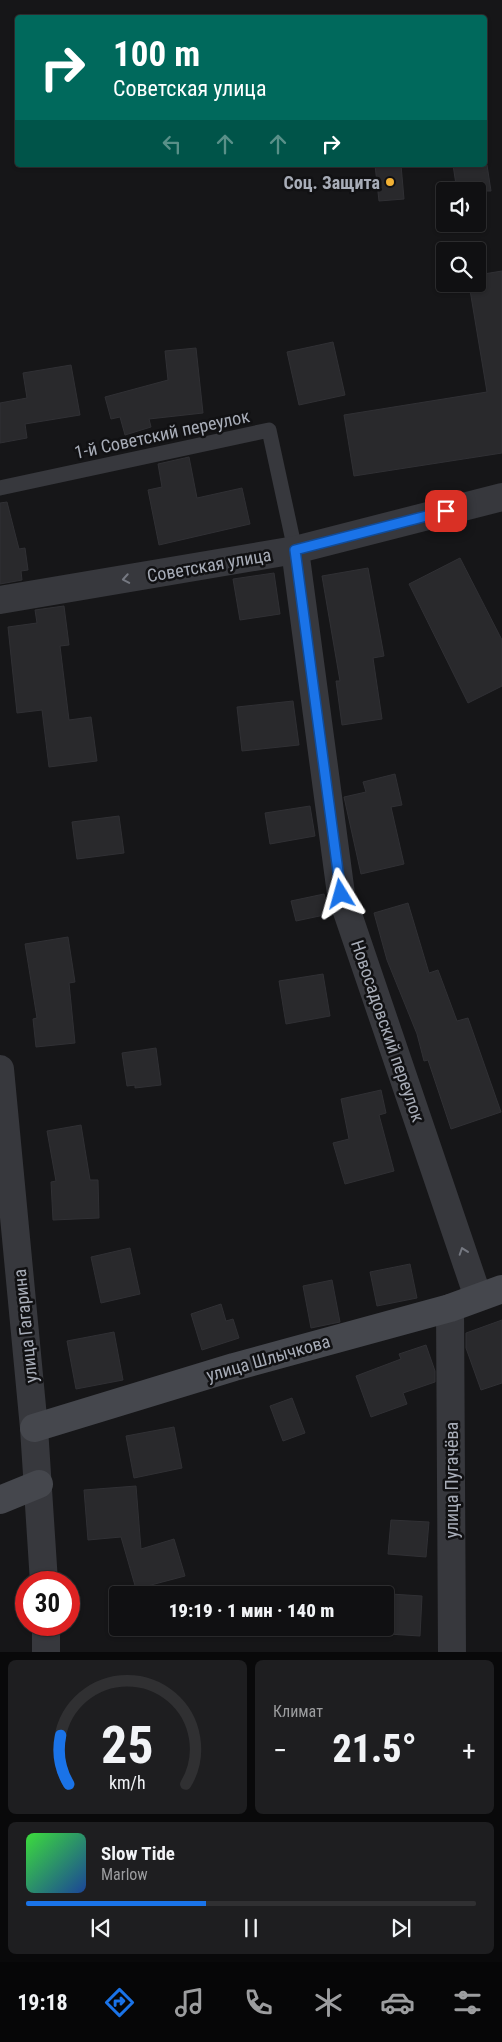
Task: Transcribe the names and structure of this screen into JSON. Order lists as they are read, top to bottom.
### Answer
{
  "streets": {
    "street": [
      "Советская улица",
      "Новосадовский переулок",
      "улица Гагарина",
      "улица Шлычкова",
      "улица Пугачёва"
    ],
    "lane": ["1-й Советский переулок"]
  },
  "crossings": [
    ["1-й Советский переулок", "Советская улица"],
    ["1-й Советский переулок", "Новосадовский переулок"],
    ["Советская улица", "Новосадовский переулок"],
    ["Новосадовский переулок", "улица Шлычкова"],
    ["улица Гагарина", "улица Шлычкова"],
    ["улица Шлычкова", "улица Пугачёва"]
  ],
  "one_way": ["Советская улица", "Новосадовский переулок"],
  "places": ["Соц. Защита"],
  "page": {
    "turn": ["100 m", "Советская улица"],
    "limit": "30",
    "trip": "19:19 · 1 мин · 140 m",
    "tile": "Климат",
    "heat": ["−", "21.5°", "+"],
    "song": ["Slow Tide", "Marlow"],
    "tabs": "19:18",
    "gauge": ["25", "km/h"]
  }
}
